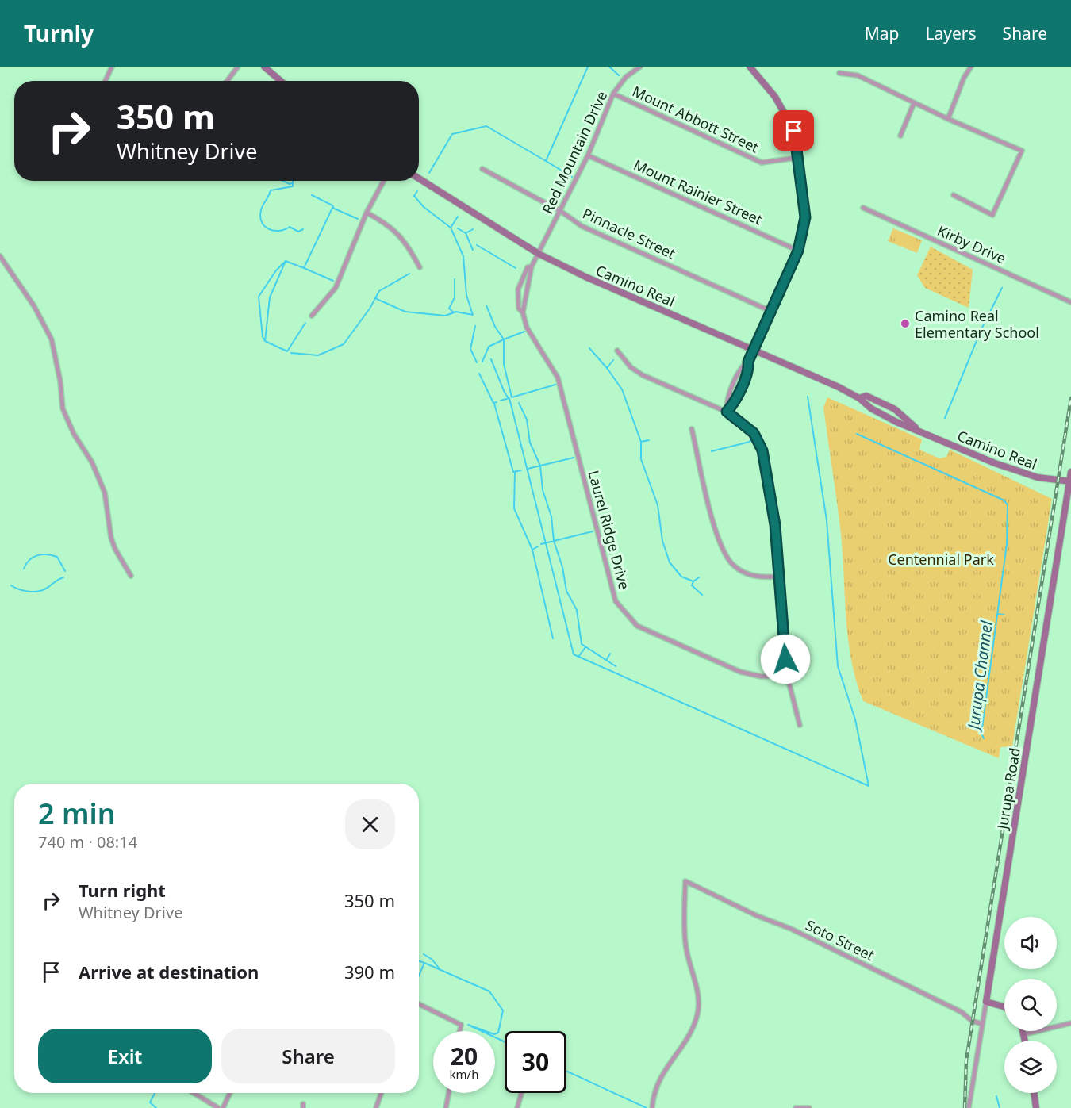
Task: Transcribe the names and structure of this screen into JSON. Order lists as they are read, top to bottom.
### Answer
{
  "streets": {
    "street": [
      "Mount Abbott Street",
      "Red Mountain Drive",
      "Mount Rainier Street",
      "Pinnacle Street",
      "Kirby Drive",
      "Camino Real",
      "Laurel Ridge Drive",
      "Jurupa Road",
      "Soto Street"
    ]
  },
  "crossings": [
    ["Mount Abbott Street", "Red Mountain Drive"],
    ["Red Mountain Drive", "Mount Rainier Street"],
    ["Red Mountain Drive", "Pinnacle Street"],
    ["Red Mountain Drive", "Camino Real"],
    ["Red Mountain Drive", "Laurel Ridge Drive"],
    ["Camino Real", "Laurel Ridge Drive"],
    ["Camino Real", "Jurupa Road"],
    ["Jurupa Road", "Soto Street"]
  ],
  "water": ["Jurupa Channel"],
  "parks": ["Centennial Park"],
  "places": ["Camino Real Elementary School"],
  "page": {
    "header": "Turnly",
    "nav": ["Map", "Layers", "Share"],
    "turn": ["350 m", "Whitney Drive"],
    "heading": ["2 min", "740 m · 08:14"],
    "list": [
      {
        "name": "Turn right",
        "note": "Whitney Drive",
        "value": "350 m"
      },
      {
        "name": "Arrive at destination",
        "value": "390 m"
      }
    ],
    "buttons": ["Exit", "Share"],
    "speed": "20 km/h",
    "limit": "30"
  }
}
